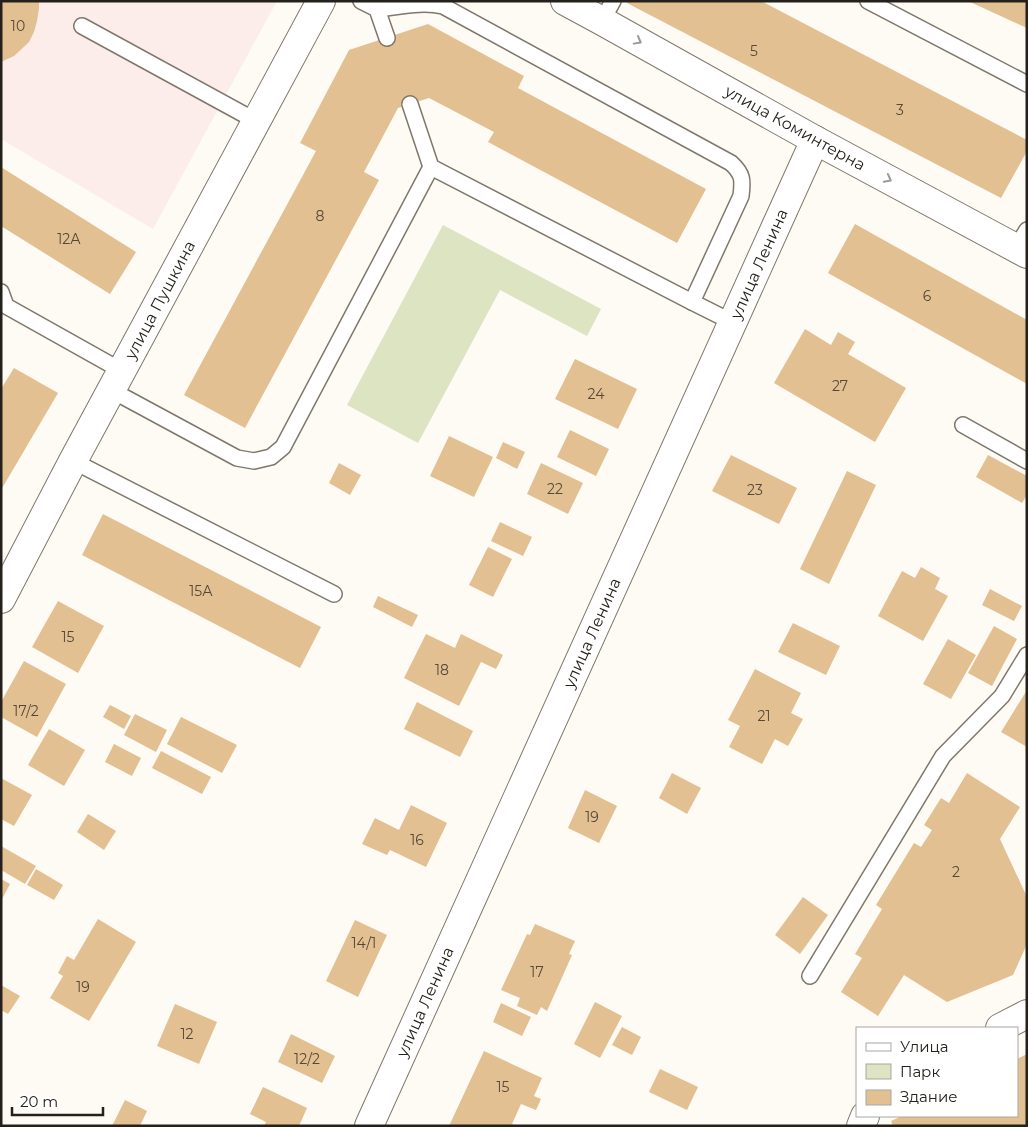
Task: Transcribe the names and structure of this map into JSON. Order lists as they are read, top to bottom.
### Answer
{
  "streets": {
    "street": ["улица Коминтерна", "улица Ленина", "улица Пушкина"]
  },
  "crossings": [
    ["улица Коминтерна", "улица Ленина"]
  ],
  "one_way": ["улица Коминтерна"],
  "house_numbers": [
    "10",
    "5",
    "3",
    "8",
    "12А",
    "6",
    "27",
    "24",
    "22",
    "23",
    "15А",
    "15",
    "18",
    "17/2",
    "21",
    "19",
    "16",
    "2",
    "14/1",
    "17",
    "19",
    "12",
    "12/2",
    "15"
  ],
  "legend": ["Улица", "Парк", "Здание"],
  "scale_bar": "20 m"
}
